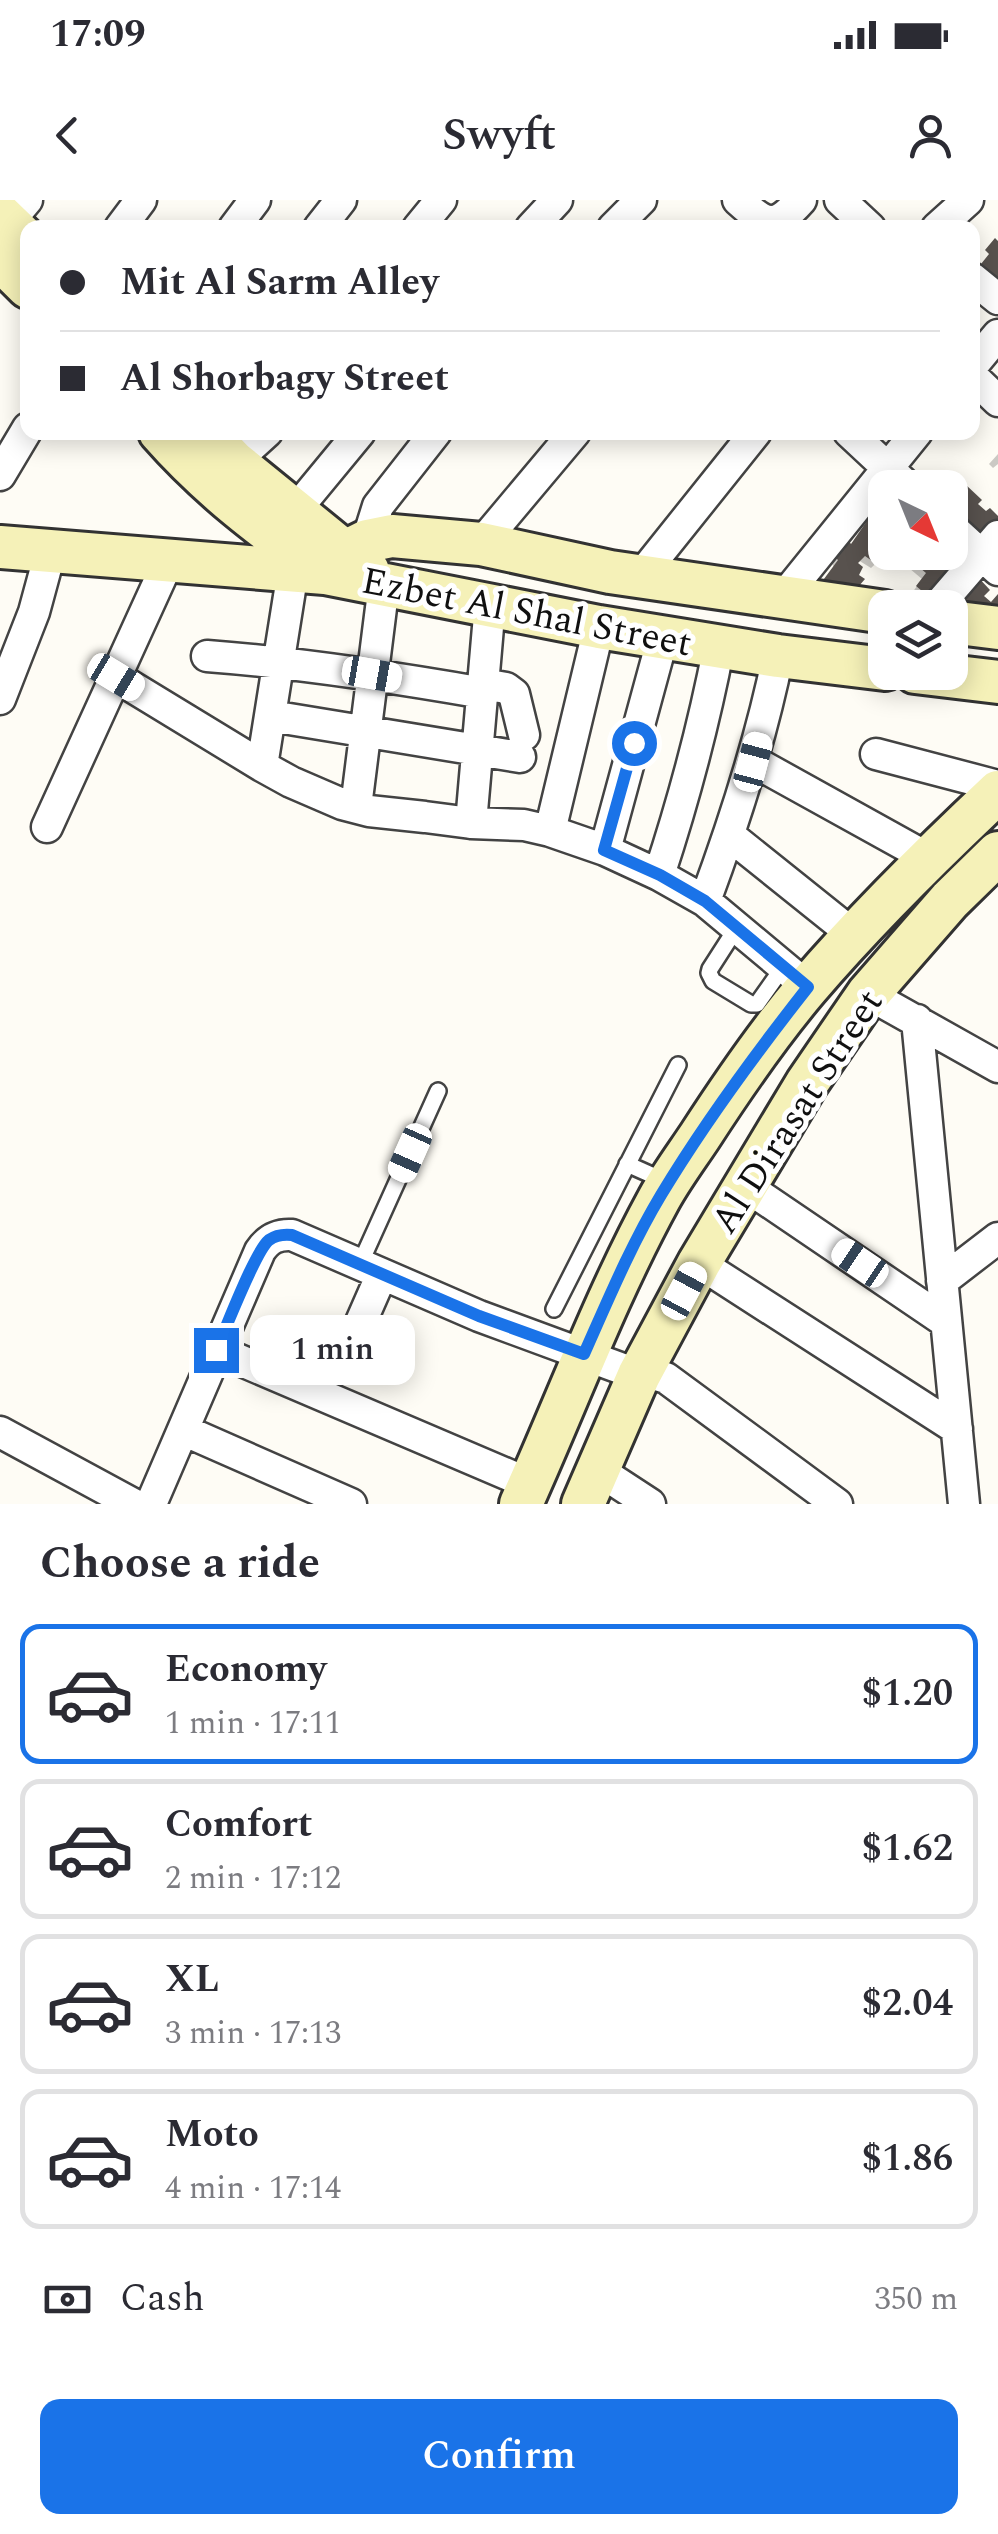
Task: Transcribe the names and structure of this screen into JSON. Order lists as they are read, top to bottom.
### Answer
{
  "streets": {
    "street": ["Ezbet Al Shal Street", "Al Dirasat Street"]
  },
  "north": "bottom right",
  "page": {
    "status": "17:09",
    "header": "Swyft",
    "banner": ["Mit Al Sarm Alley", "Al Shorbagy Street"],
    "bubble": "1 min",
    "heading": "Choose a ride",
    "list": [
      {
        "name": "Economy",
        "note": "1 min · 17:11",
        "value": "$1.20"
      },
      {
        "name": "Comfort",
        "note": "2 min · 17:12",
        "value": "$1.62"
      },
      {
        "name": "XL",
        "note": "3 min · 17:13",
        "value": "$2.04"
      },
      {
        "name": "Moto",
        "note": "4 min · 17:14",
        "value": "$1.86"
      }
    ],
    "pay": ["Cash", "350 m"],
    "buttons": "Confirm"
  }
}
